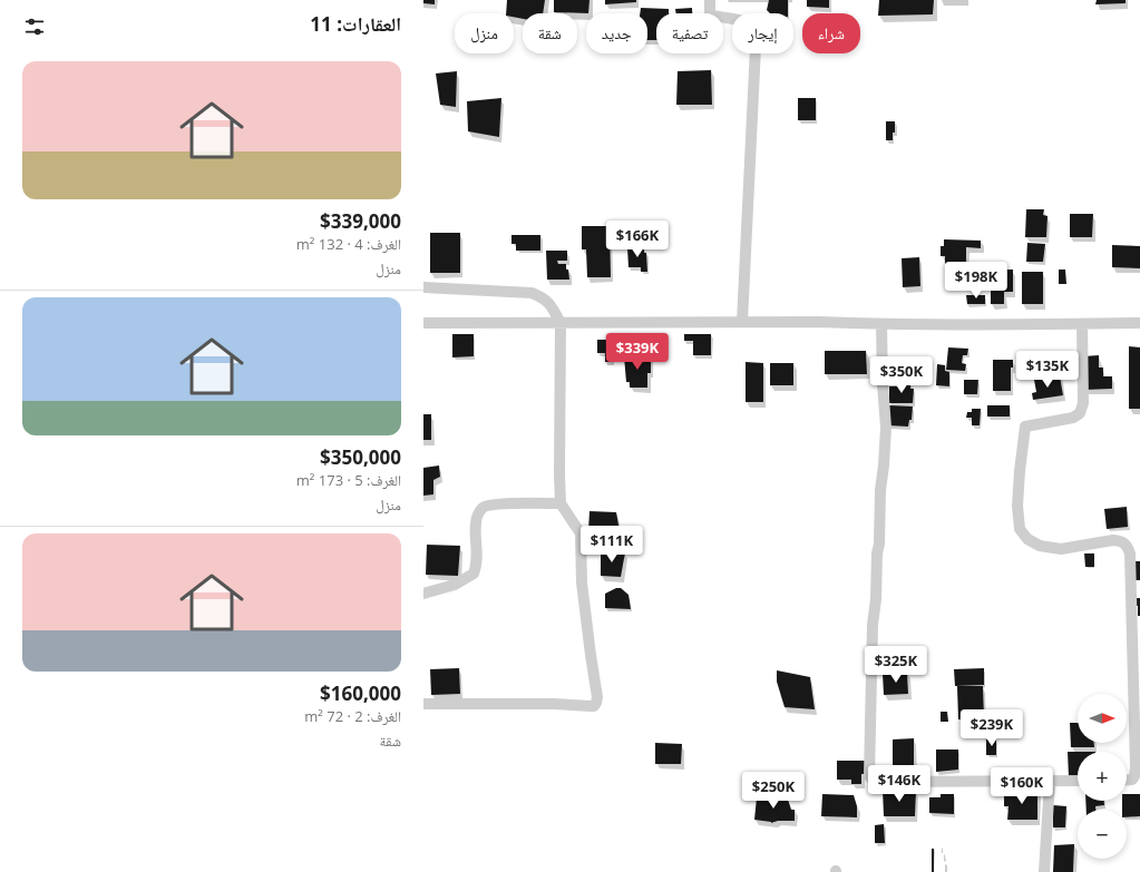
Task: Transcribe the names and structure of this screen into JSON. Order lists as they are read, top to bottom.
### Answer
{
  "north": "right",
  "page": {
    "heading": "العقارات: 11",
    "chip": [
      "شراء",
      "إيجار",
      "تصفية",
      "جديد",
      "شقة",
      "منزل"
    ],
    "list": [
      {
        "name": "$339,000",
        "note": "الغرف: 4 · 132 m² · منزل"
      },
      {
        "name": "$350,000",
        "note": "الغرف: 5 · 173 m² · منزل"
      },
      {
        "name": "$160,000",
        "note": "الغرف: 2 · 72 m² · شقة"
      }
    ],
    "price": [
      "$166K",
      "$198K",
      "$339K",
      "$135K",
      "$350K",
      "$111K",
      "$325K",
      "$239K",
      "$146K",
      "$160K",
      "$250K"
    ],
    "map_buttons": ["+", "−"]
  }
}
